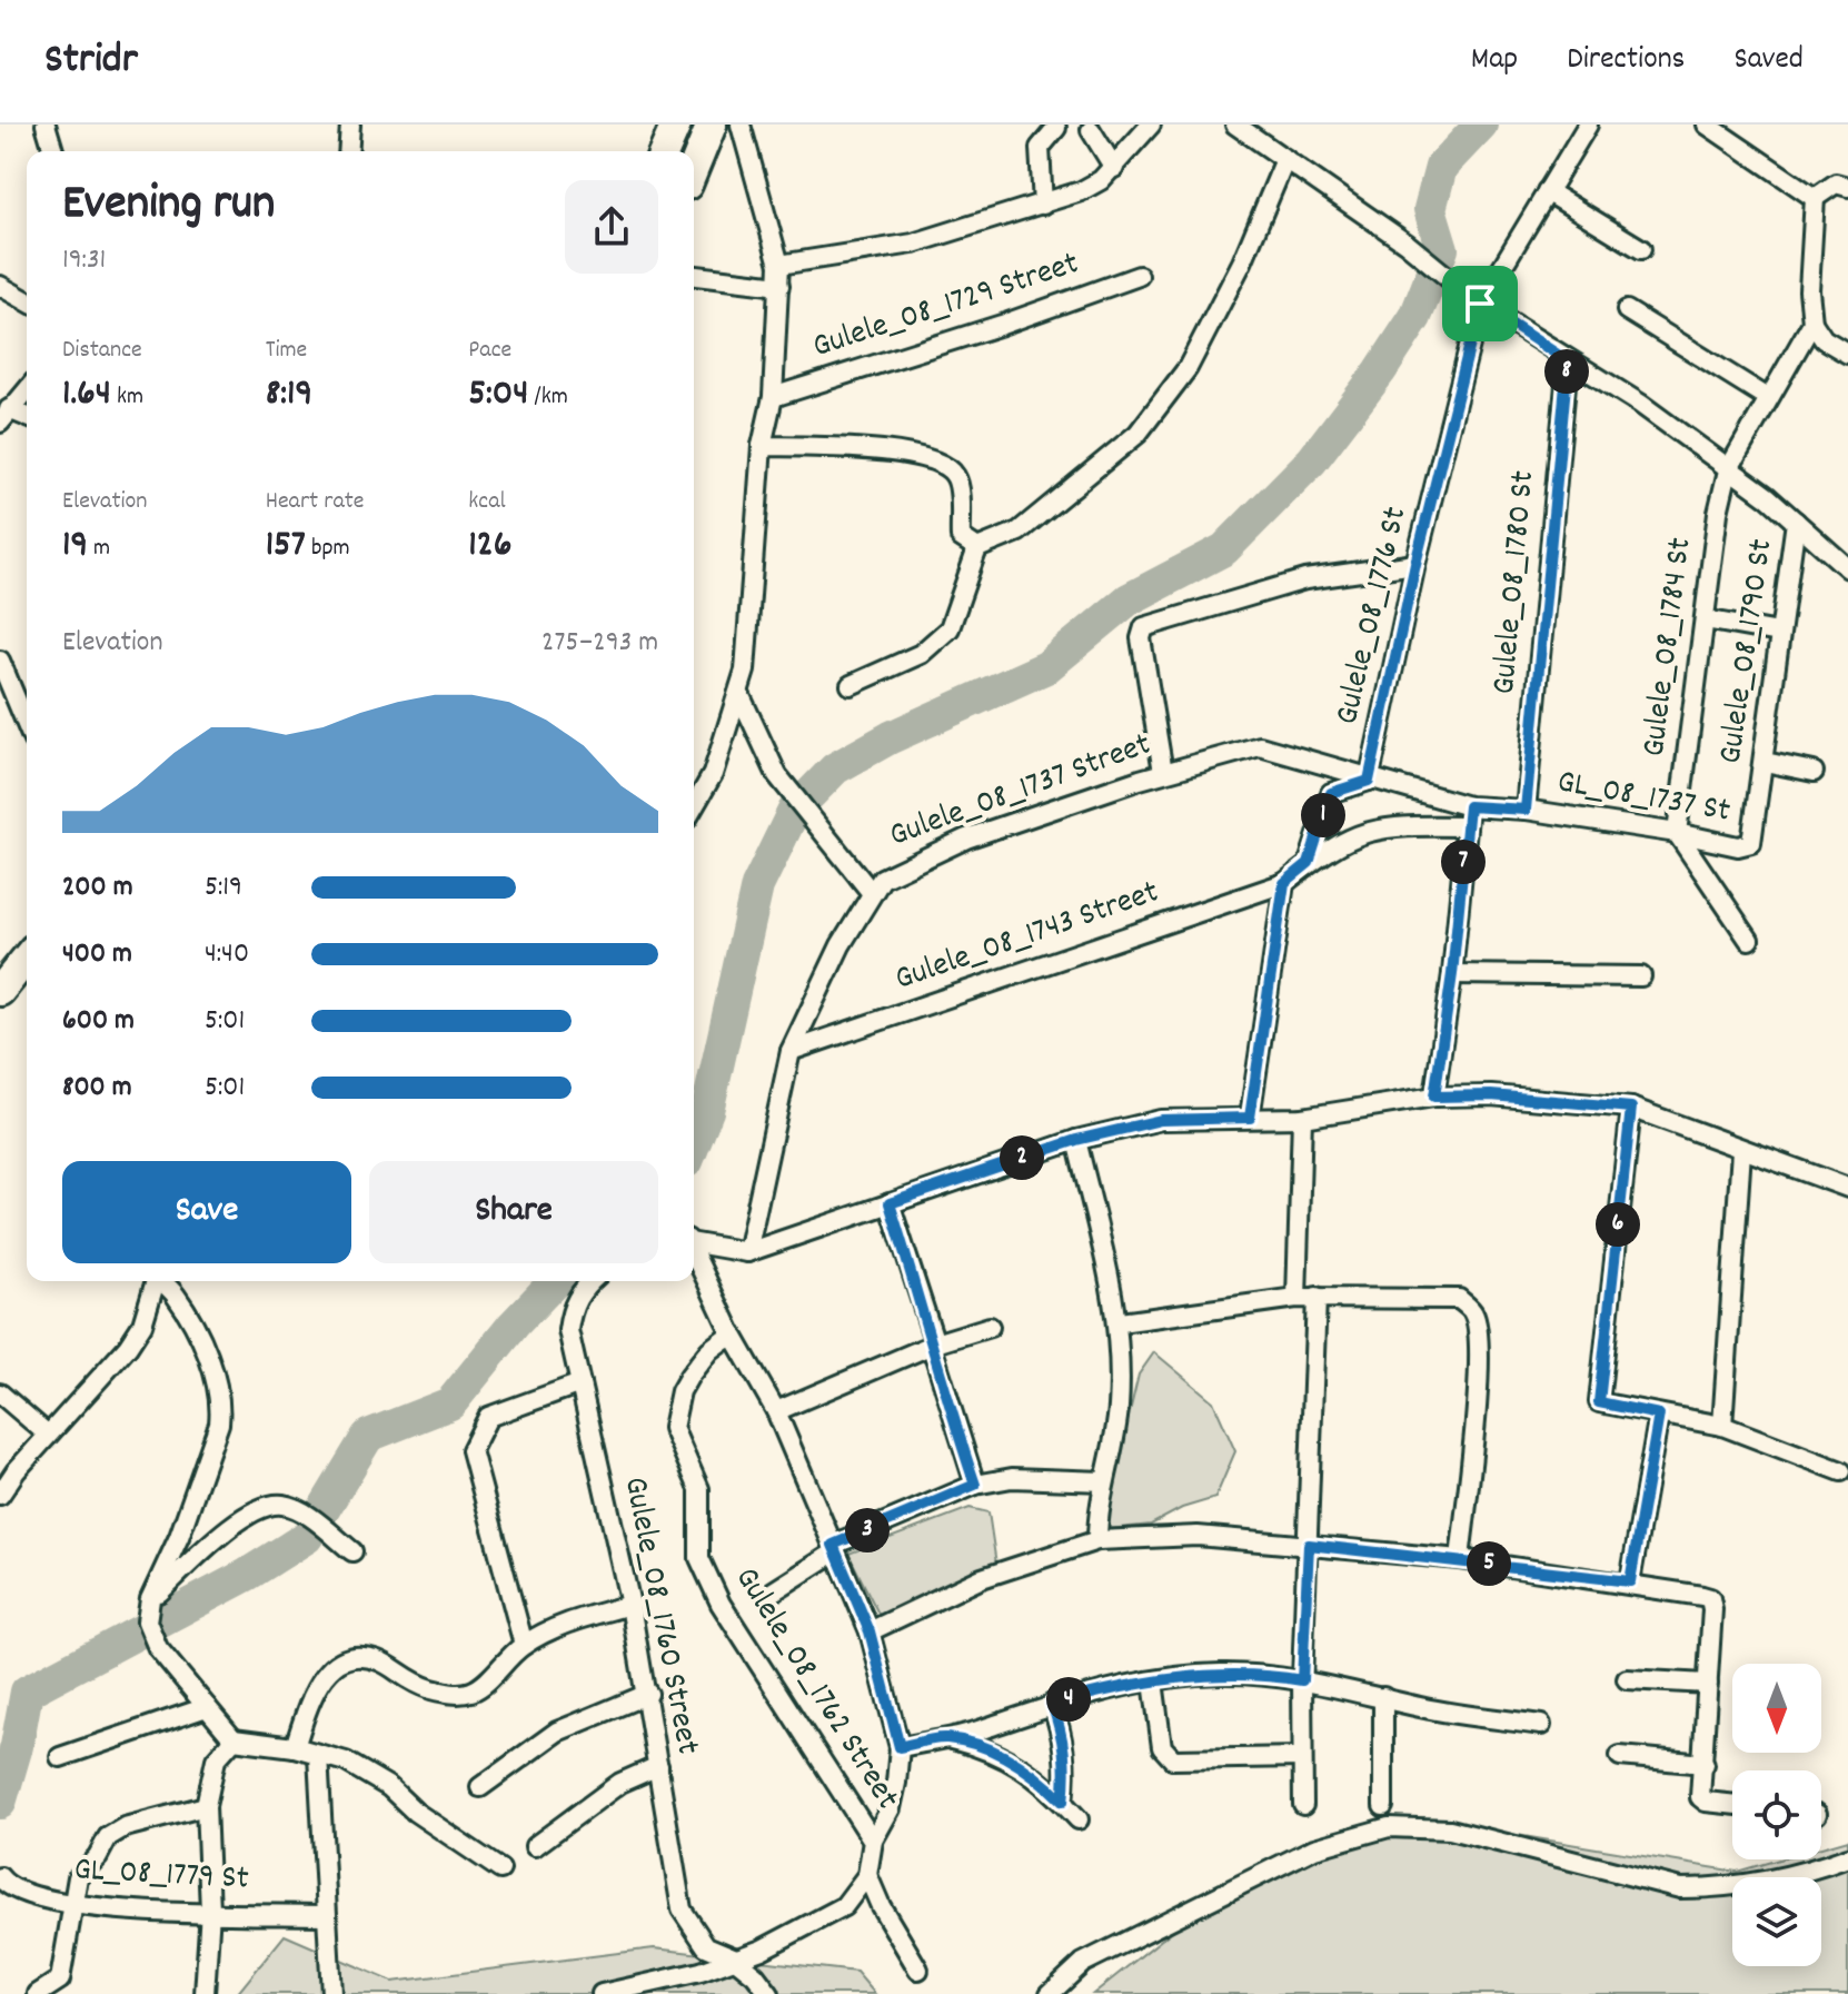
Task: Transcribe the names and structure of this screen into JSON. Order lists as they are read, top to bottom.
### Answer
{
  "streets": {
    "street": [
      "Gulele_08_1729 Street",
      "Gulele_08_1780 St",
      "Gulele_08_1776 St",
      "Gulele_08_1784 St",
      "Gulele_08_1790 St",
      "Gulele_08_1737 Street",
      "GL_08_1737 St",
      "Gulele_08_1743 Street",
      "Gulele_08_1760 Street",
      "Gulele_08_1762 Street",
      "GL_08_1779 St"
    ]
  },
  "crossings": [
    ["Gulele_08_1780 St", "GL_08_1737 St"],
    ["Gulele_08_1776 St", "Gulele_08_1737 Street"],
    ["Gulele_08_1776 St", "GL_08_1737 St"],
    ["Gulele_08_1784 St", "GL_08_1737 St"],
    ["Gulele_08_1790 St", "GL_08_1737 St"],
    ["Gulele_08_1737 Street", "GL_08_1737 St"],
    ["Gulele_08_1737 Street", "Gulele_08_1743 Street"]
  ],
  "north": "bottom",
  "page": {
    "header": "Stridr",
    "nav": ["Map", "Directions", "Saved"],
    "heading": ["Evening run", "19:31"],
    "stats": [
      ["Distance", "1.64 km"],
      ["Time", "8:19"],
      ["Pace", "5:04 /km"],
      ["Elevation", "19 m"],
      ["Heart rate", "157 bpm"],
      ["kcal", "126"]
    ],
    "pins": [
      "8",
      "1",
      "7",
      "2",
      "6",
      "3",
      "5",
      "4"
    ],
    "chart": ["Elevation", "275–293 m"],
    "list": [
      {
        "name": "200 m",
        "note": "5:19"
      },
      {
        "name": "400 m",
        "note": "4:40"
      },
      {
        "name": "600 m",
        "note": "5:01"
      },
      {
        "name": "800 m",
        "note": "5:01"
      }
    ],
    "buttons": ["Save", "Share"]
  }
}
